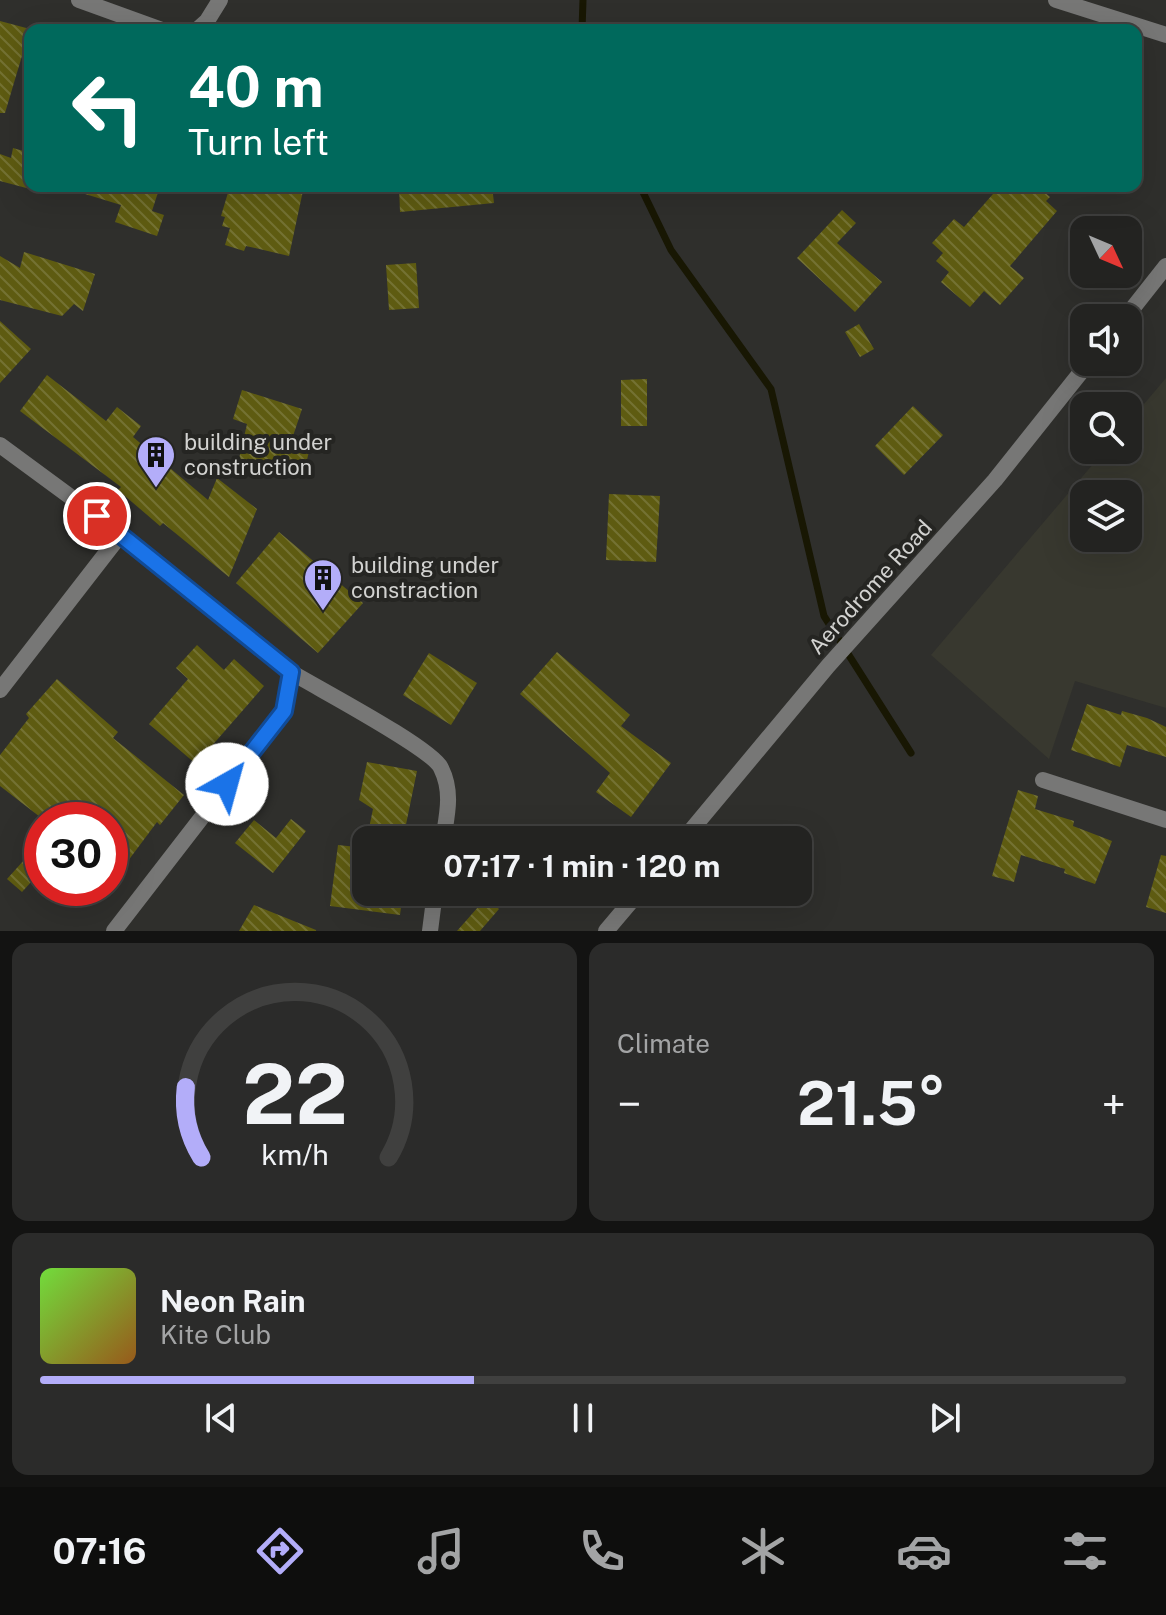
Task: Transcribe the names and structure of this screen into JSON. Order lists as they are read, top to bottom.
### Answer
{
  "streets": {
    "street": ["Aerodrome Road"]
  },
  "places": {
    "building": ["building under construction", "building under constraction"]
  },
  "north": "bottom right",
  "page": {
    "turn": ["40 m", "Turn left"],
    "limit": "30",
    "trip": "07:17 · 1 min · 120 m",
    "tile": "Climate",
    "heat": ["−", "21.5°", "+"],
    "song": ["Neon Rain", "Kite Club"],
    "tabs": "07:16",
    "gauge": ["22", "km/h"]
  }
}
